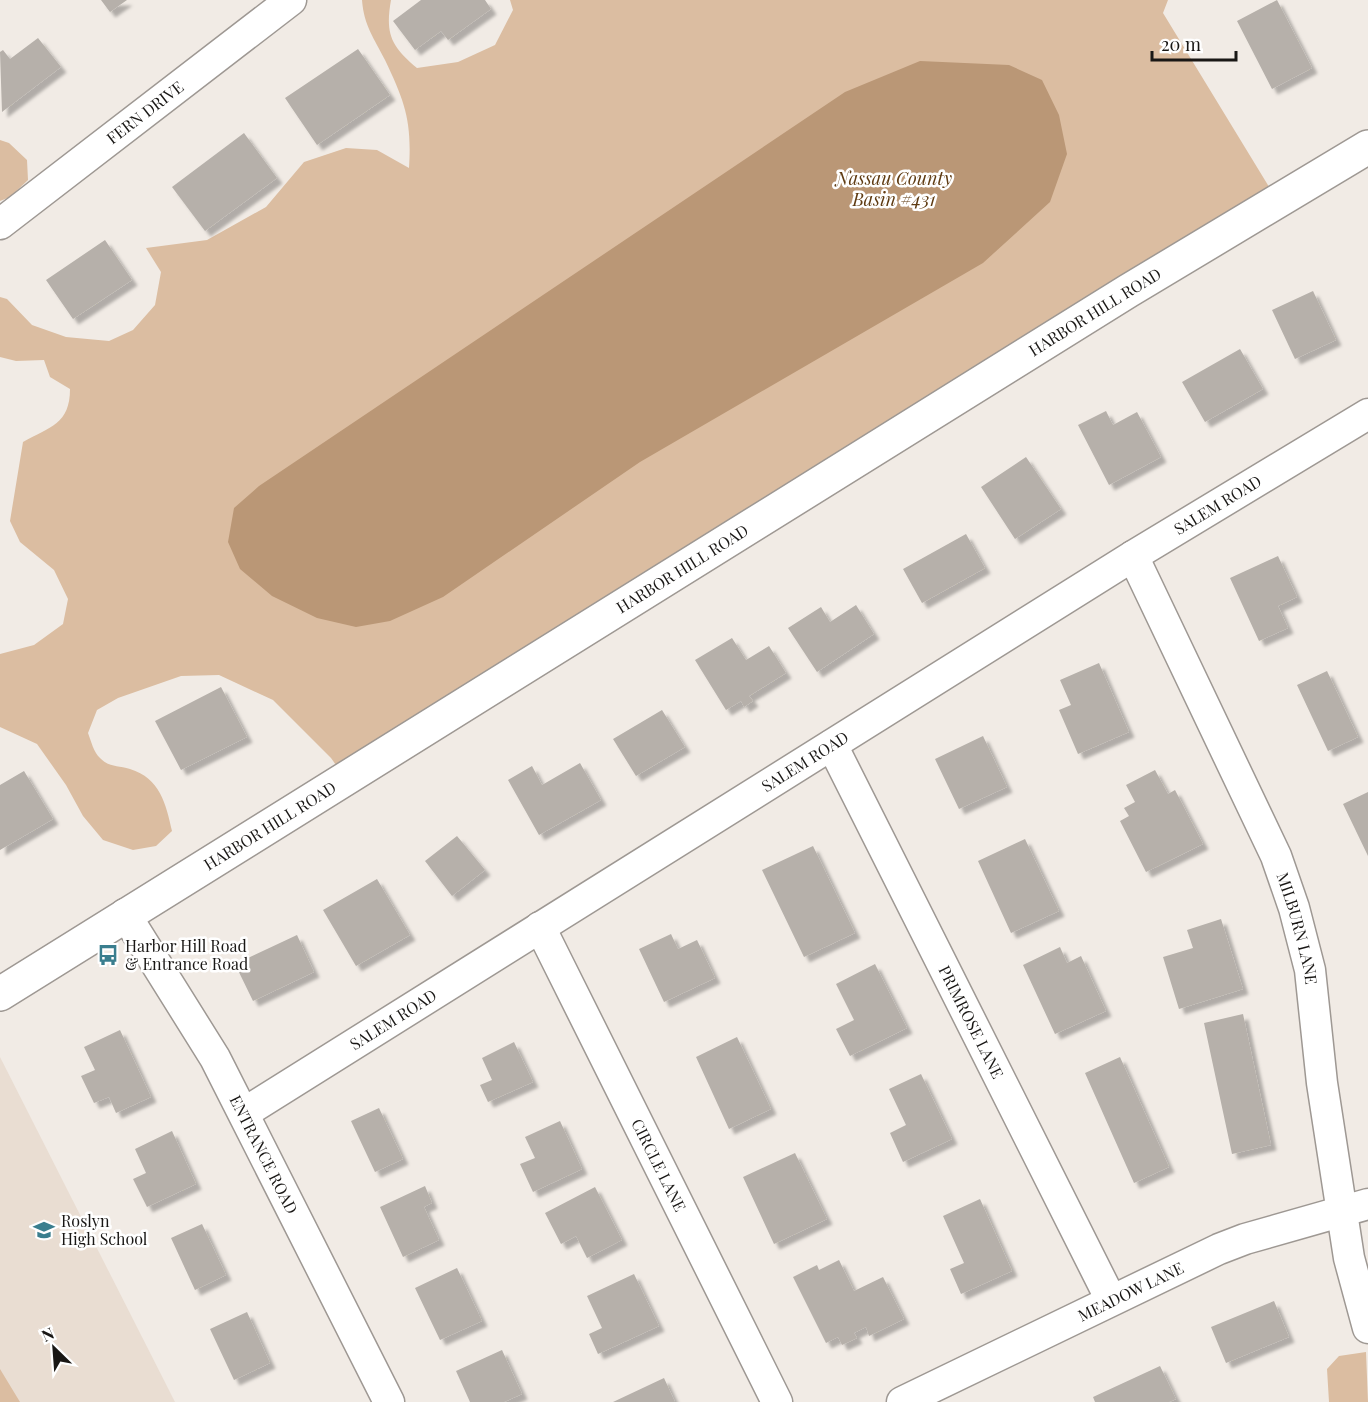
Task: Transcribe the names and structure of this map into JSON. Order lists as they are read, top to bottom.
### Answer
{
  "streets": {
    "street": [
      "FERN DRIVE",
      "HARBOR HILL ROAD",
      "SALEM ROAD",
      "MILBURN LANE",
      "PRIMROSE LANE",
      "ENTRANCE ROAD",
      "CIRCLE LANE",
      "MEADOW LANE"
    ]
  },
  "crossings": [
    ["HARBOR HILL ROAD", "ENTRANCE ROAD"],
    ["SALEM ROAD", "MILBURN LANE"],
    ["SALEM ROAD", "PRIMROSE LANE"],
    ["SALEM ROAD", "ENTRANCE ROAD"],
    ["SALEM ROAD", "CIRCLE LANE"],
    ["MILBURN LANE", "MEADOW LANE"],
    ["PRIMROSE LANE", "MEADOW LANE"]
  ],
  "water": ["Nassau County Basin #431"],
  "places": {
    "bus stop": ["Harbor Hill Road & Entrance Road"],
    "school or university": ["Roslyn High School"]
  },
  "scale_bar": "20 m",
  "north": "top left"
}
